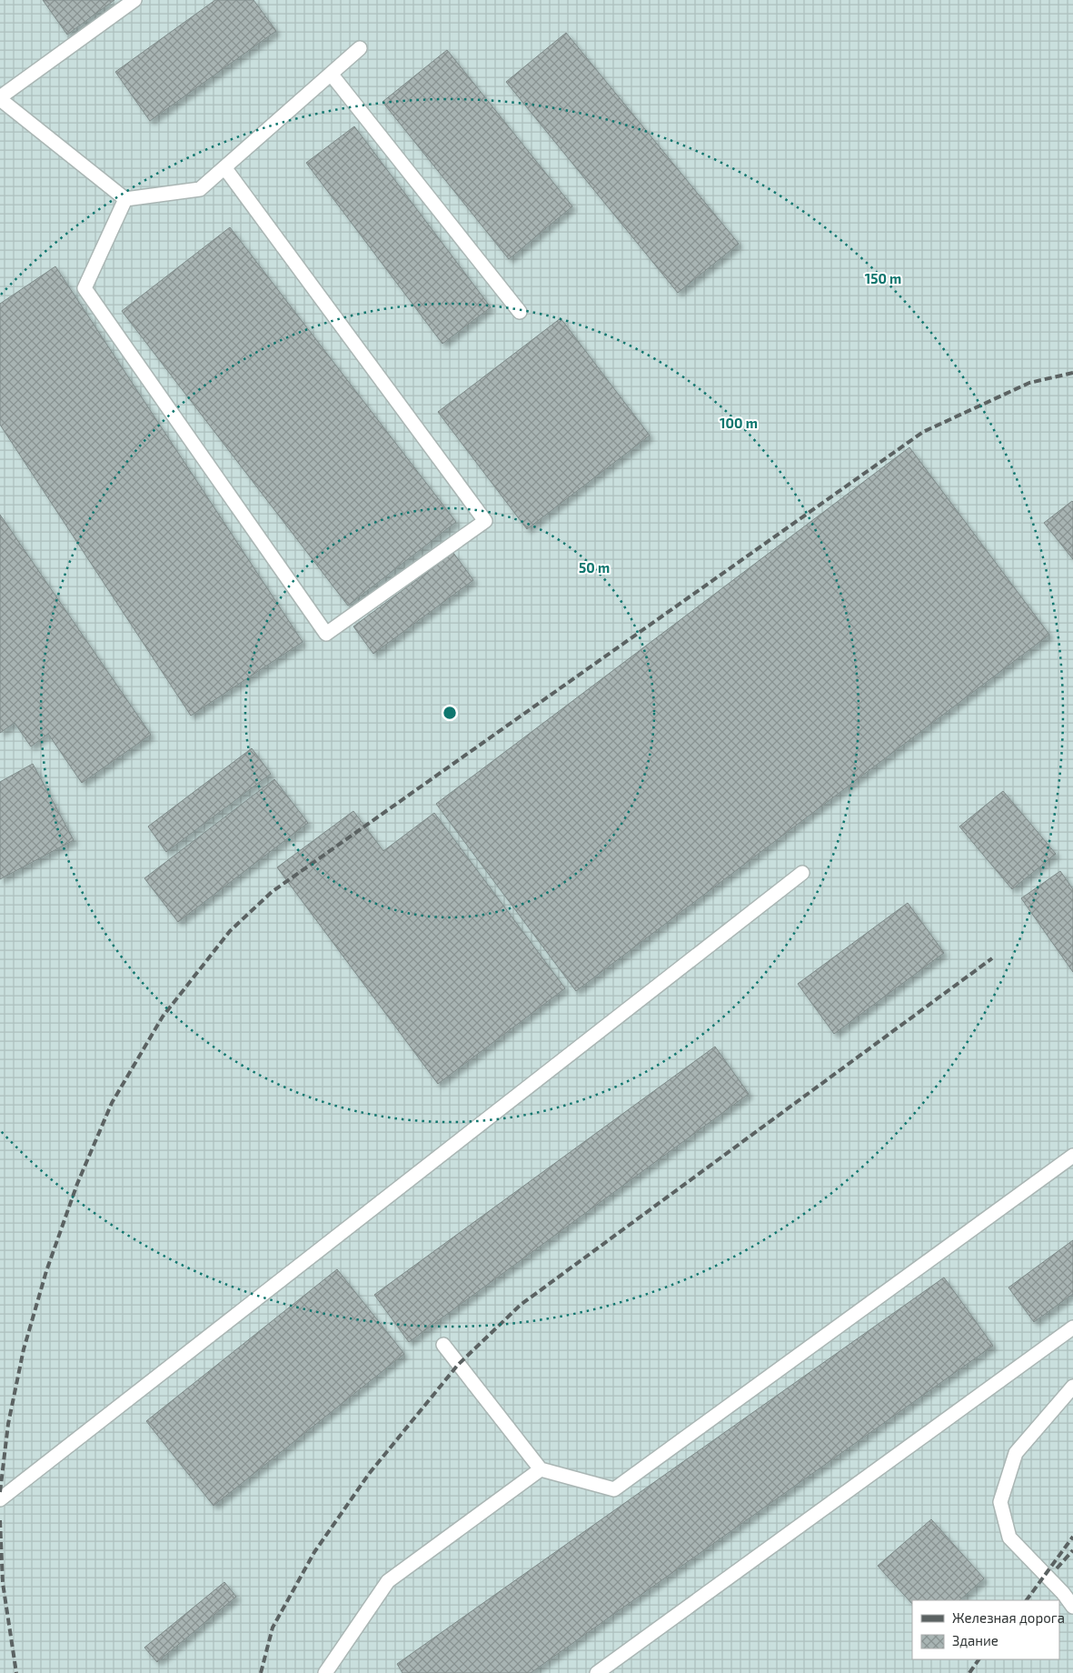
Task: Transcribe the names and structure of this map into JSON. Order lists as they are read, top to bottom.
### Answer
{
  "legend": ["Железная дорога", "Здание"],
  "rings": ["150 m", "100 m", "50 m"]
}
